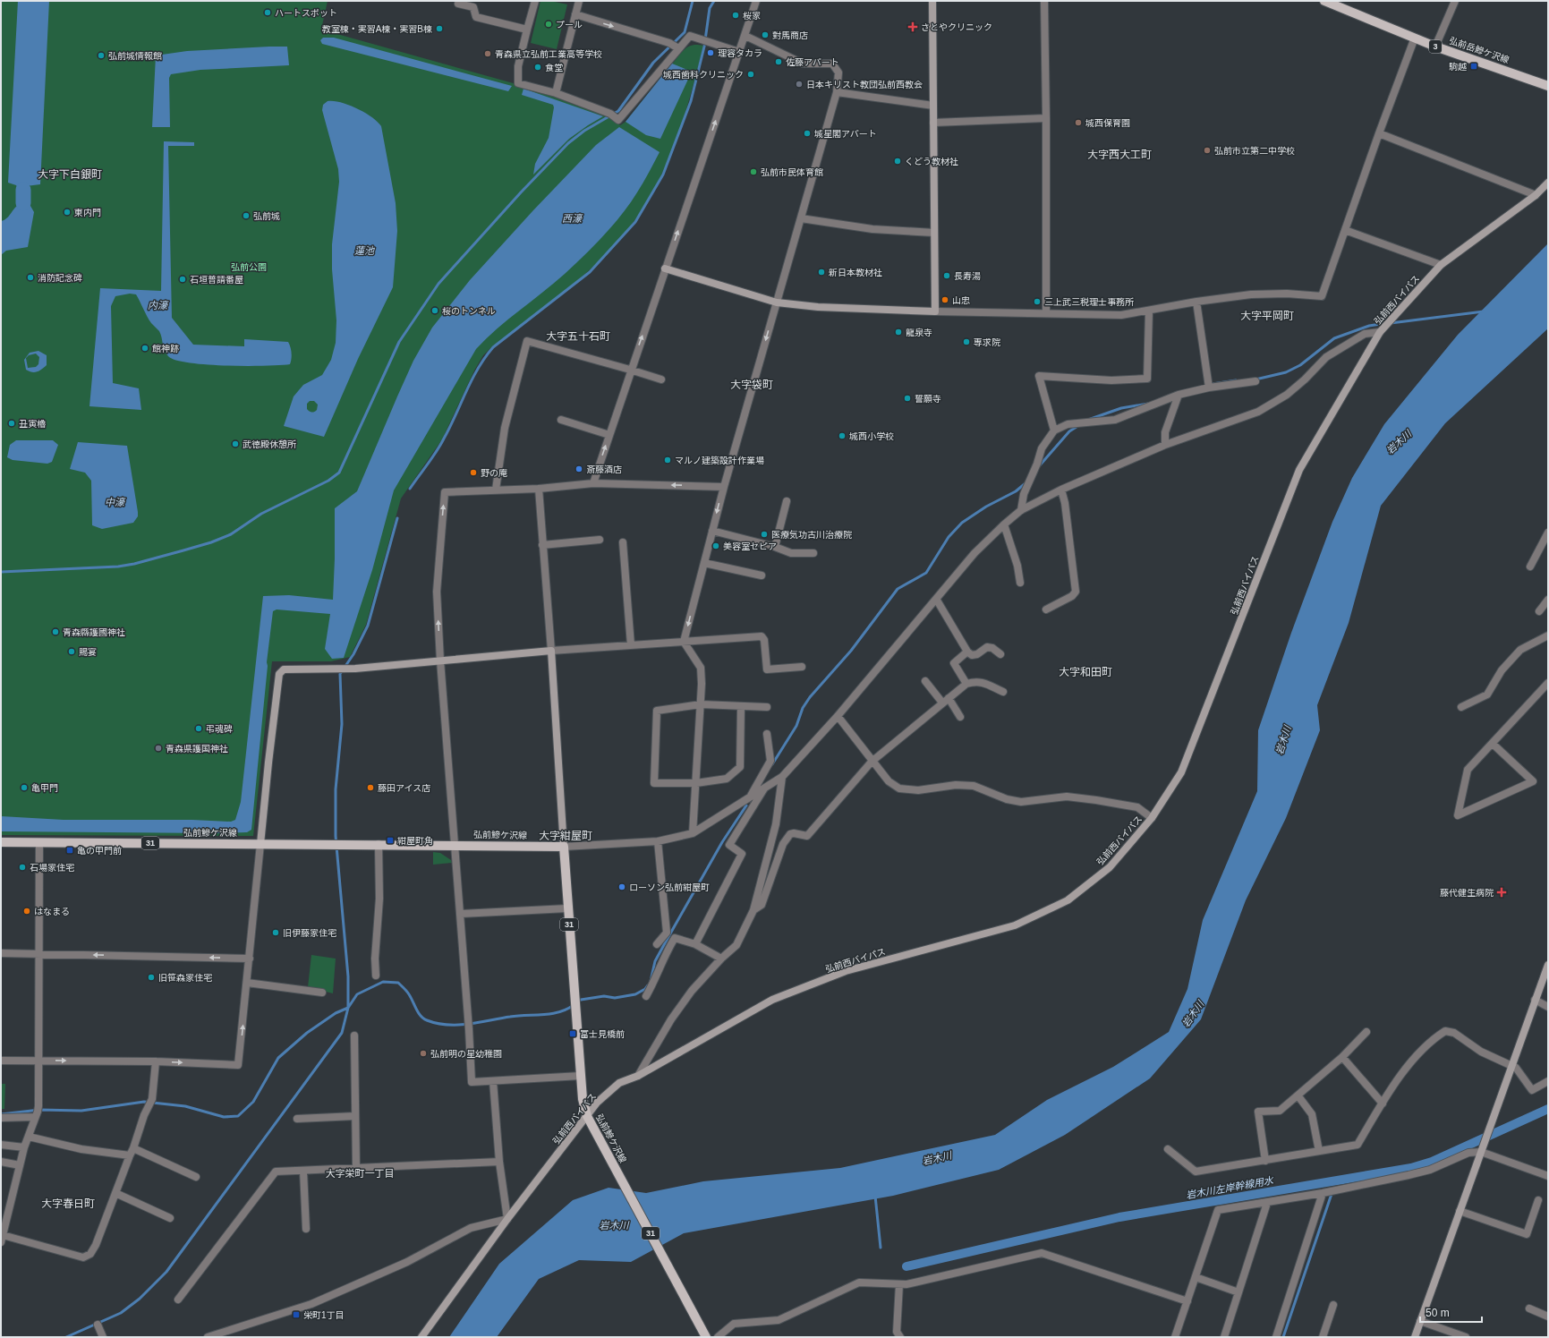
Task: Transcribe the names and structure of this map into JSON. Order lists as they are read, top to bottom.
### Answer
{
  "streets": {
    "main road": [
      "3",
      "弘前岳鰺ケ沢線",
      "弘前鰺ケ沢線",
      "31"
    ],
    "street": ["弘前西バイパス"]
  },
  "crossings": [
    ["弘前西バイパス", "弘前鰺ケ沢線"]
  ],
  "districts": [
    "大字西大工町",
    "大字下白銀町",
    "大字平岡町",
    "大字五十石町",
    "大字袋町",
    "大字和田町",
    "大字紺屋町",
    "大字栄町一丁目",
    "大字春日町"
  ],
  "water": [
    "西濠",
    "蓮池",
    "内濠",
    "岩木川",
    "中濠",
    "岩木川左岸幹線用水"
  ],
  "parks": ["弘前公園"],
  "places": {
    "other": [
      "ハートスポット",
      "桜家",
      "プール",
      "教室棟・実習A棟・実習B棟",
      "對馬商店",
      "理容タカラ",
      "青森県立弘前工業高等学校",
      "弘前城情報館",
      "佐藤アパート",
      "食堂",
      "城西歯科クリニック",
      "日本キリスト教団弘前西教会",
      "城西保育園",
      "城星閣アパート",
      "弘前市立第二中学校",
      "くどう教材社",
      "弘前市民体育館",
      "東内門",
      "弘前城",
      "新日本教材社",
      "長寿湯",
      "消防記念碑",
      "石垣普請番屋",
      "山忠",
      "三上武三税理士事務所",
      "桜のトンネル",
      "龍泉寺",
      "専求院",
      "館神跡",
      "誓願寺",
      "丑寅櫓",
      "城西小学校",
      "武徳殿休憩所",
      "マルノ建築設計作業場",
      "斎藤酒店",
      "野の庵",
      "医療気功古川治療院",
      "美容室セピア",
      "青森縣護國神社",
      "賜宴",
      "弔魂碑",
      "青森県護国神社",
      "亀甲門",
      "藤田アイス店",
      "石場家住宅",
      "ローソン弘前紺屋町",
      "はなまる",
      "旧伊藤家住宅",
      "旧笹森家住宅",
      "弘前明の星幼稚園"
    ],
    "health": ["さとやクリニック", "藤代健生病院"],
    "transit": [
      "駒越",
      "紺屋町角",
      "亀の甲門前",
      "富士見橋前",
      "栄町1丁目"
    ]
  },
  "scale_bar": "50 m"
}
